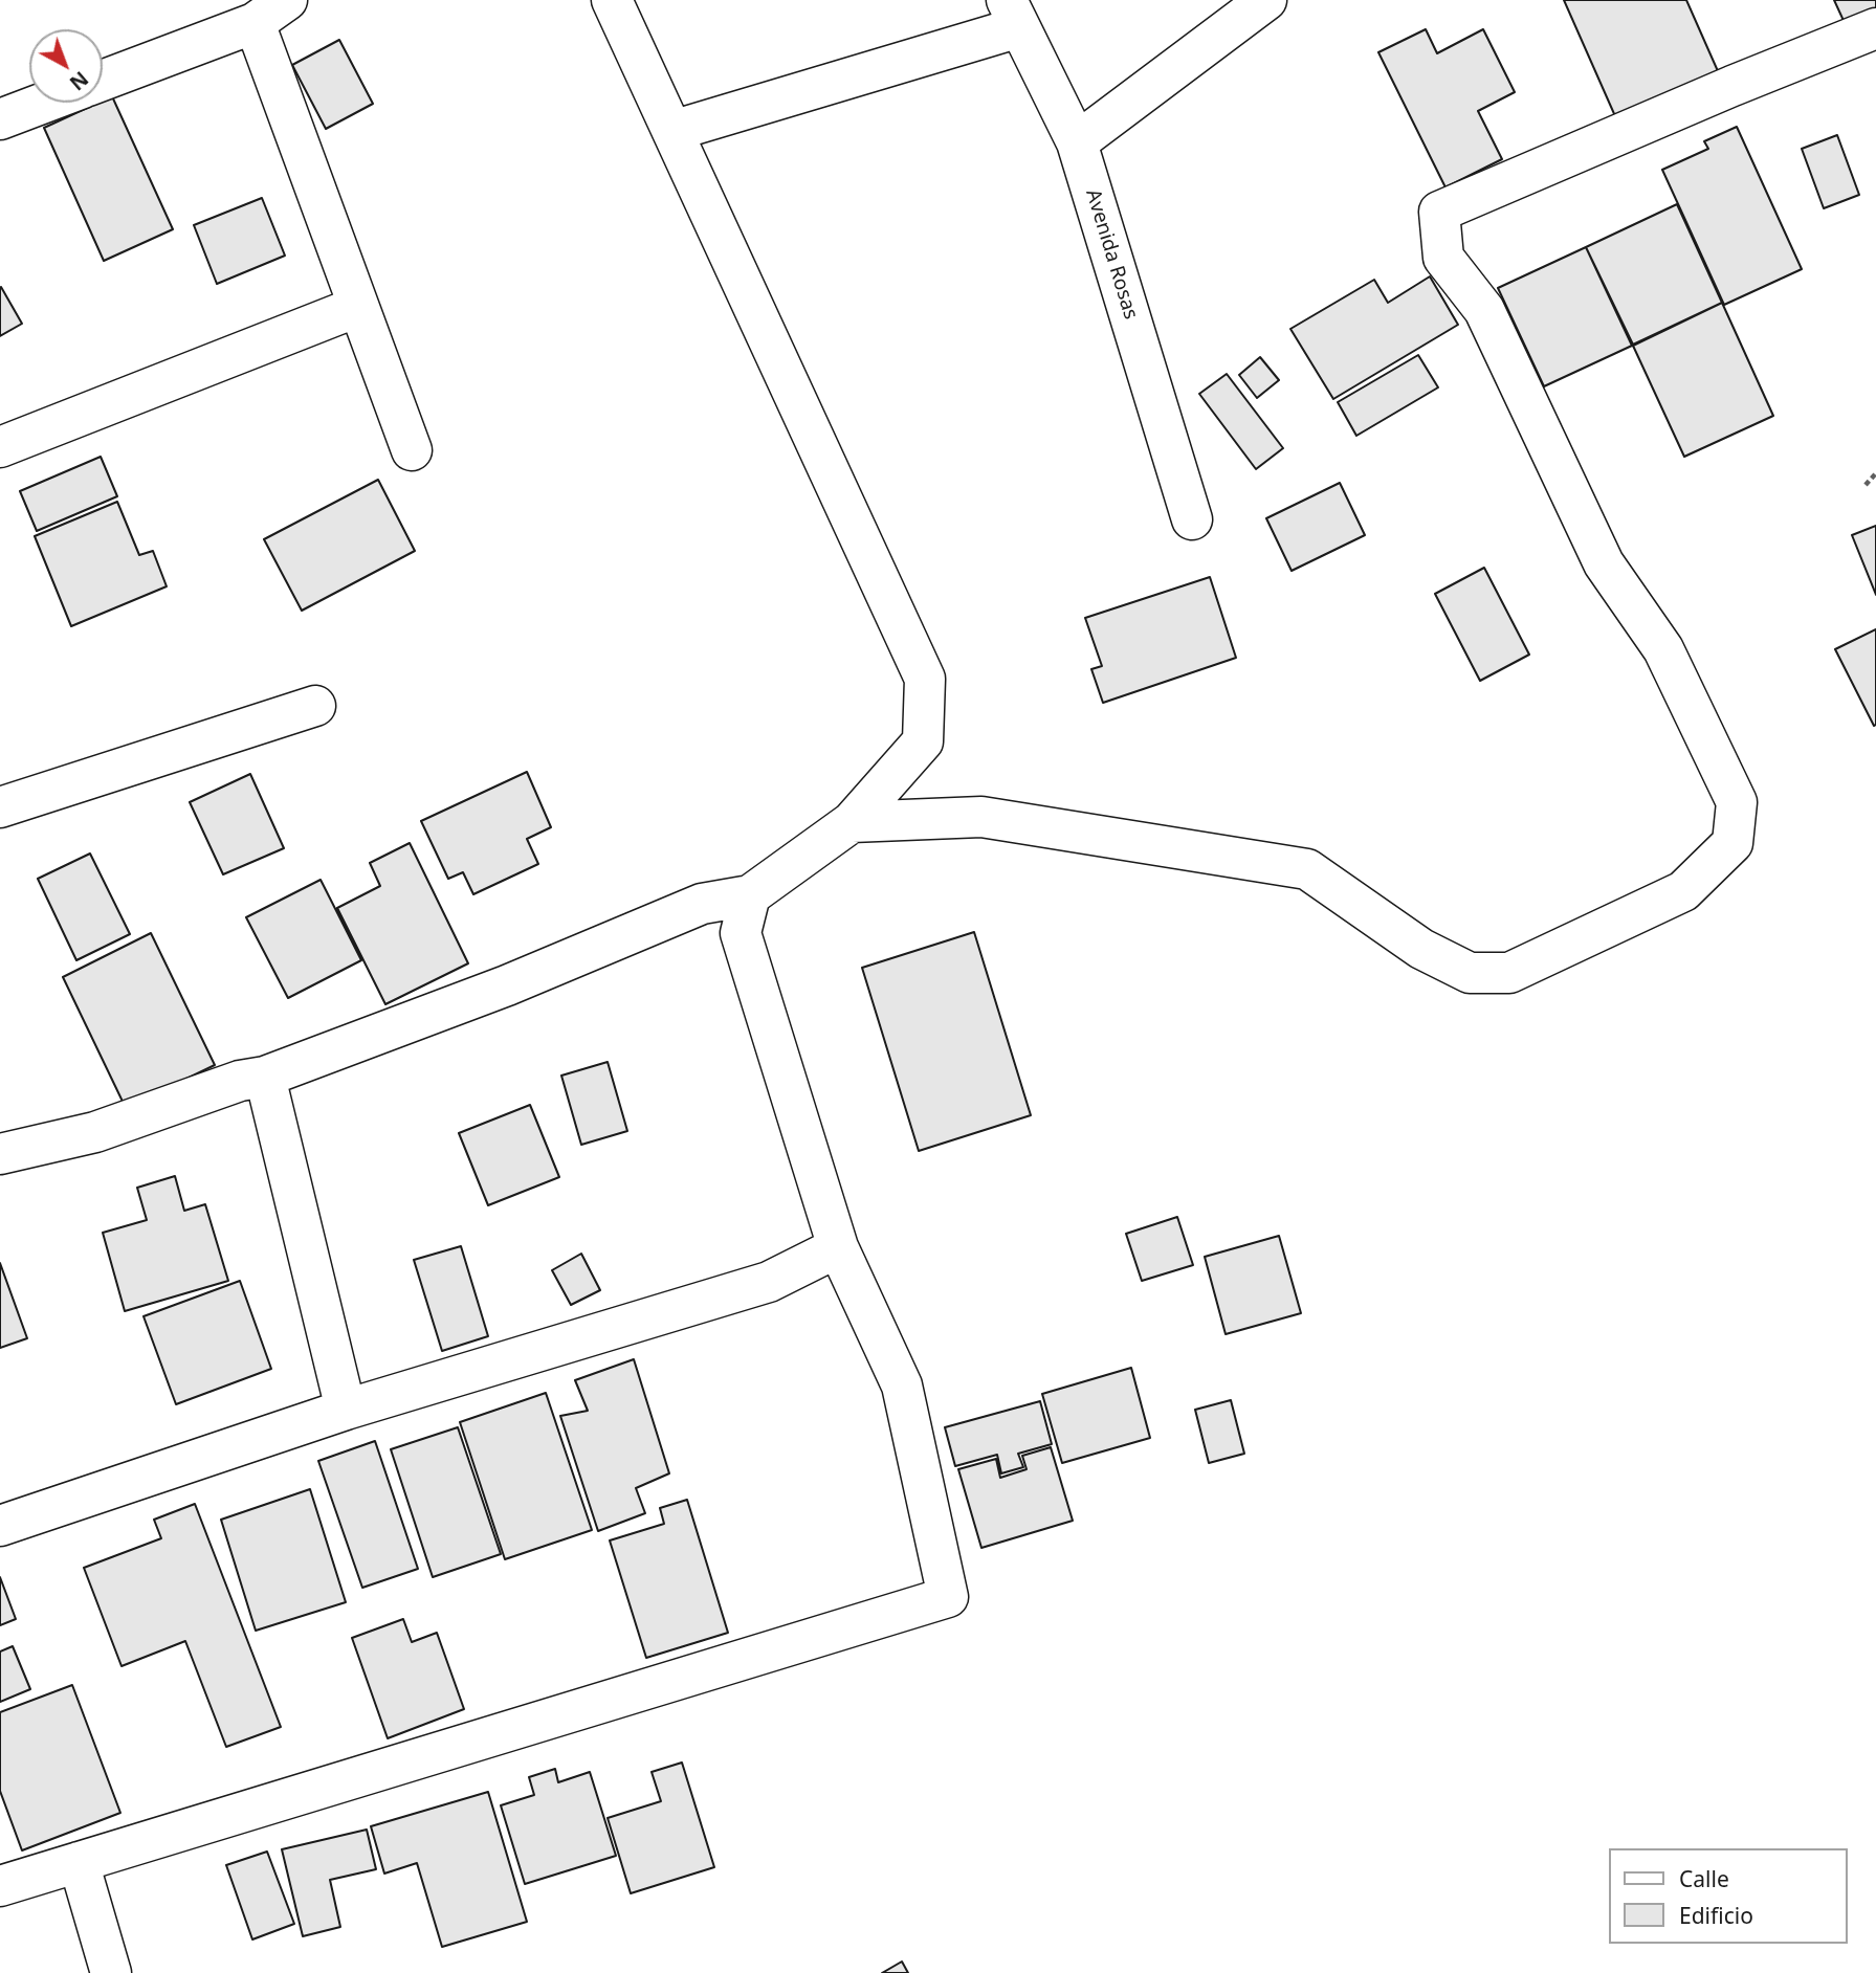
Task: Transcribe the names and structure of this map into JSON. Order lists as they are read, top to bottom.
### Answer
{
  "streets": {
    "street": ["Avenida Rosas"]
  },
  "legend": ["Calle", "Edificio"],
  "north": "bottom right"
}
